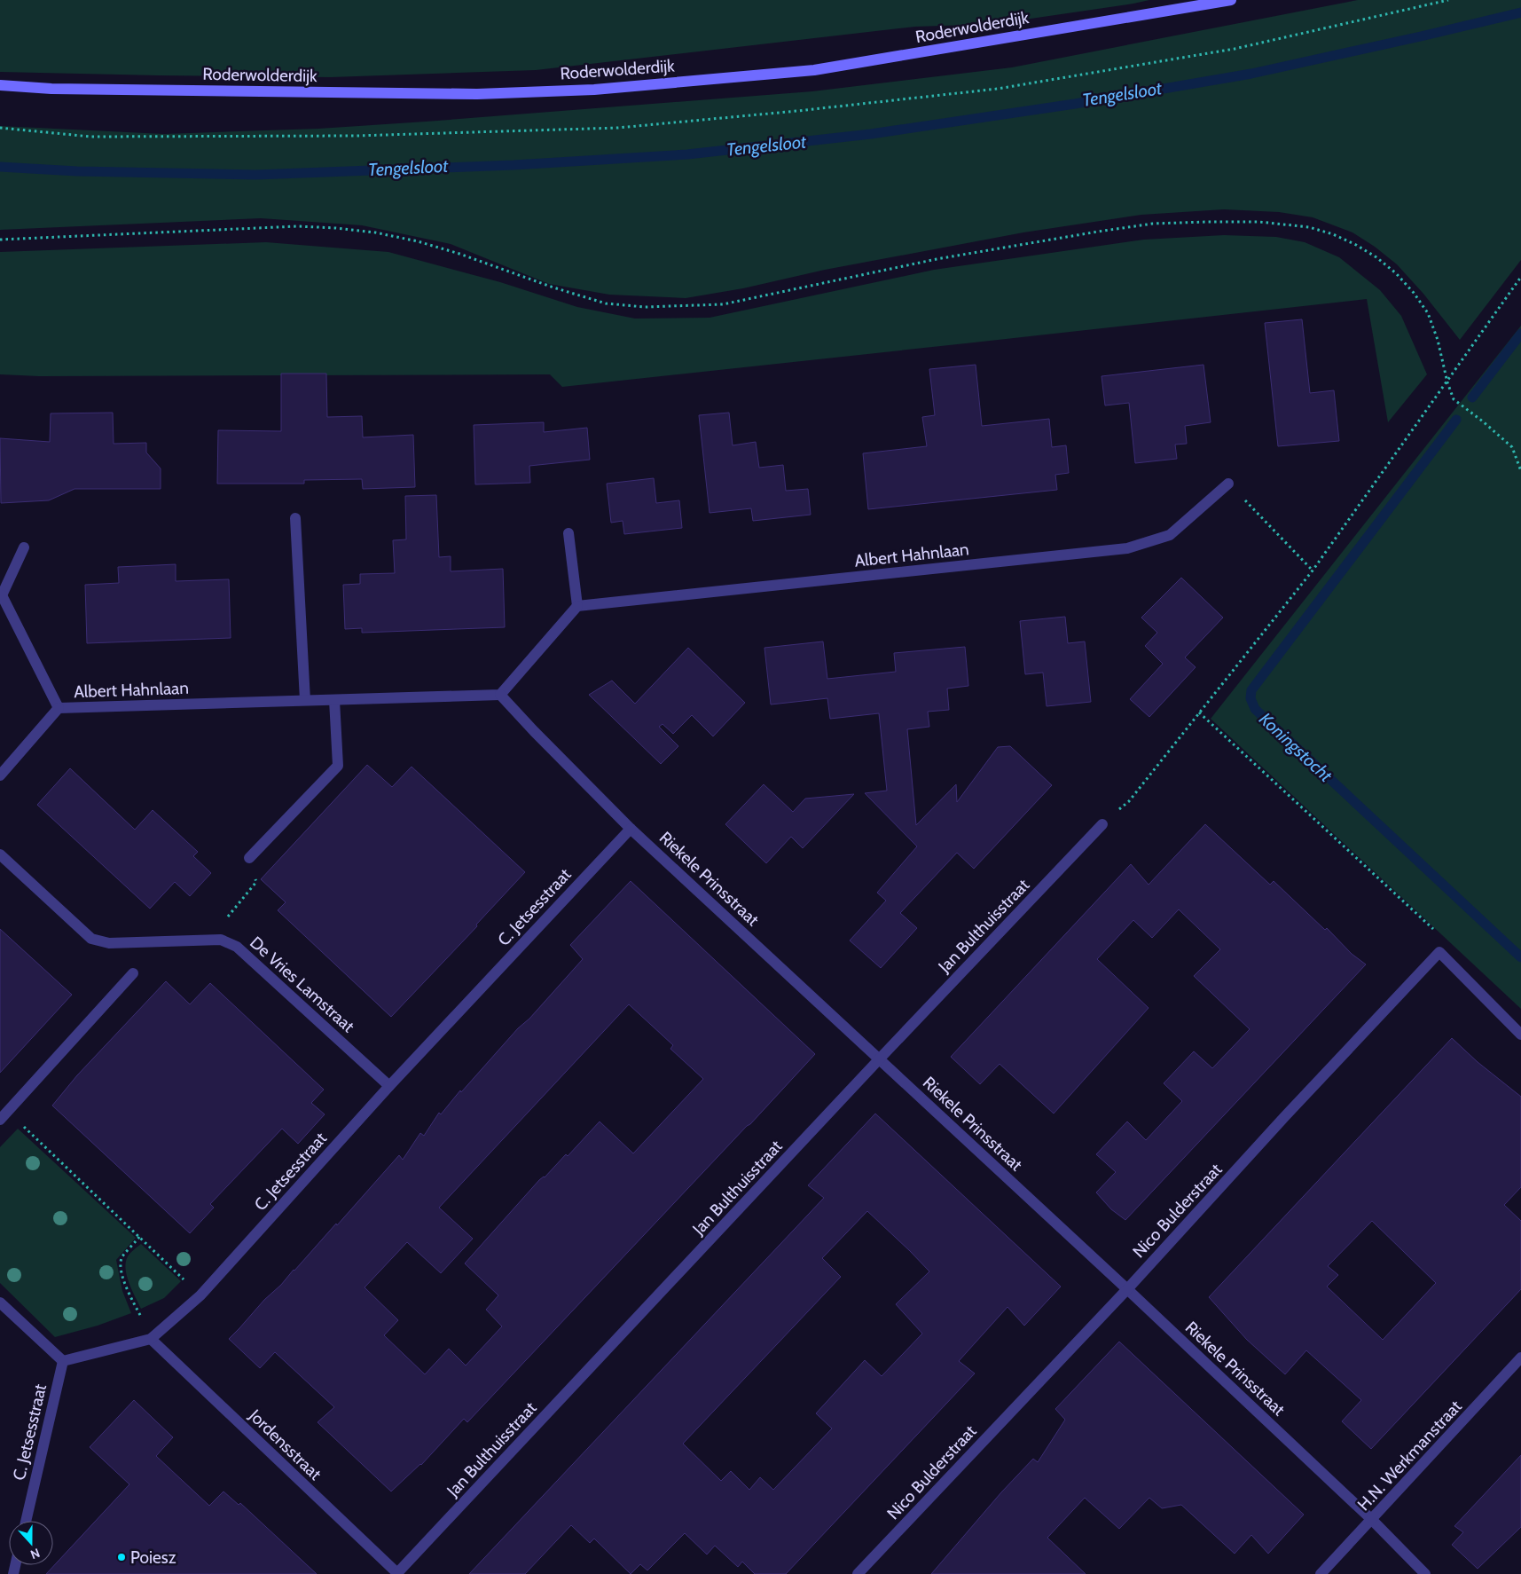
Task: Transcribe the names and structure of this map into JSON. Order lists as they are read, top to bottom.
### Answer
{
  "streets": {
    "street": [
      "Roderwolderdijk",
      "Albert Hahnlaan",
      "Riekele Prinsstraat",
      "C. Jetsesstraat",
      "Jan Bulthuisstraat",
      "De Vries Lamstraat",
      "Nico Bulderstraat",
      "Jordensstraat",
      "H.N. Werkmanstraat"
    ]
  },
  "crossings": [
    ["Albert Hahnlaan", "Riekele Prinsstraat"],
    ["Riekele Prinsstraat", "C. Jetsesstraat"],
    ["Riekele Prinsstraat", "Jan Bulthuisstraat"],
    ["Riekele Prinsstraat", "Nico Bulderstraat"],
    ["Riekele Prinsstraat", "H.N. Werkmanstraat"],
    ["C. Jetsesstraat", "De Vries Lamstraat"],
    ["C. Jetsesstraat", "Jordensstraat"],
    ["Jan Bulthuisstraat", "Jordensstraat"]
  ],
  "water": ["Tengelsloot", "Koningstocht"],
  "places": ["Poiesz"],
  "north": "bottom"
}
